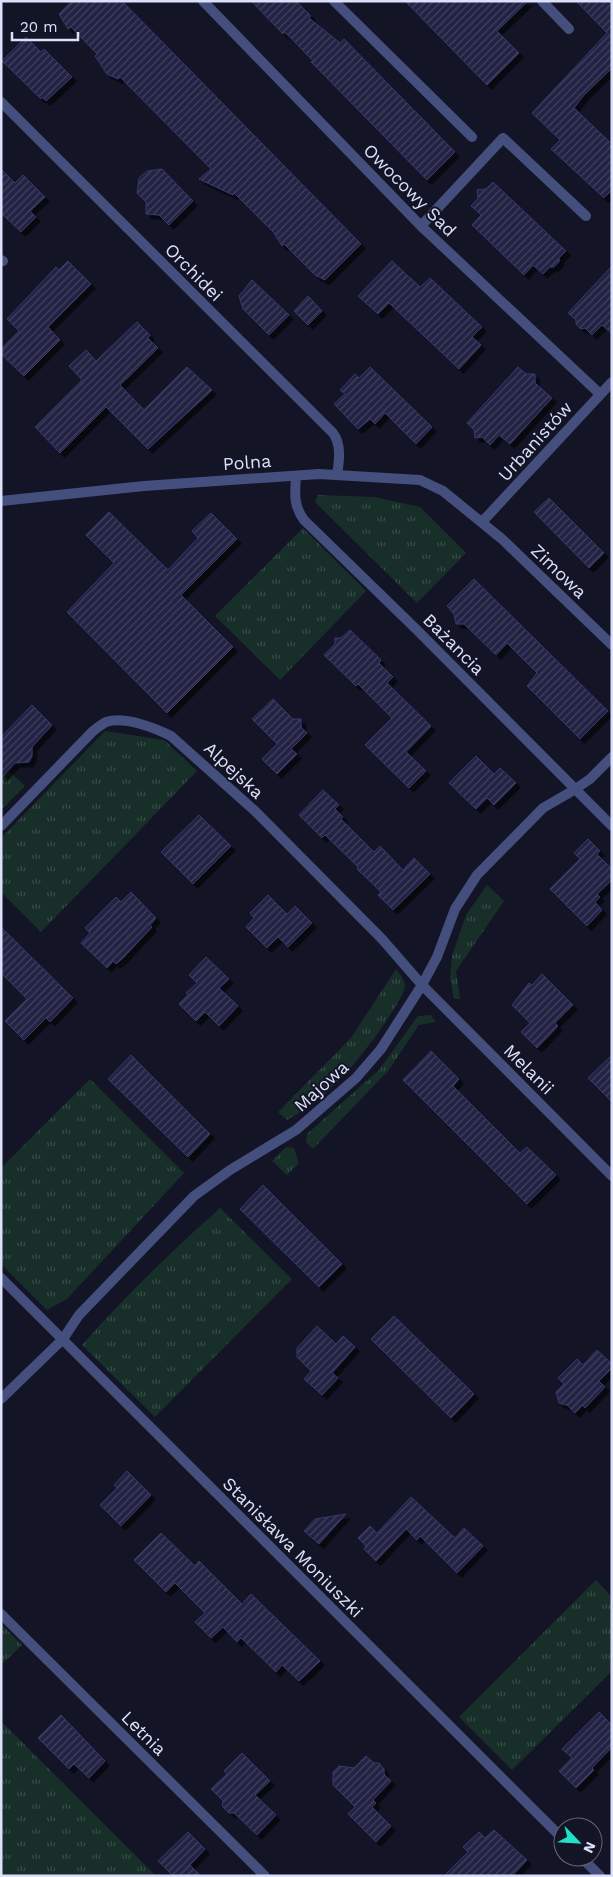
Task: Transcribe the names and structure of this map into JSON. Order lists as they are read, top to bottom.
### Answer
{
  "streets": {
    "street": [
      "Owocowy Sad",
      "Orchidei",
      "Urbanistów",
      "Polna",
      "Zimowa",
      "Bażancia",
      "Alpejska",
      "Melanii",
      "Majowa",
      "Stanisława Moniuszki",
      "Letnia"
    ]
  },
  "crossings": [
    ["Owocowy Sad", "Urbanistów"],
    ["Orchidei", "Polna"],
    ["Urbanistów", "Polna"],
    ["Urbanistów", "Zimowa"],
    ["Polna", "Zimowa"],
    ["Polna", "Bażancia"],
    ["Bażancia", "Majowa"],
    ["Alpejska", "Melanii"],
    ["Alpejska", "Majowa"],
    ["Melanii", "Majowa"],
    ["Majowa", "Stanisława Moniuszki"]
  ],
  "scale_bar": "20 m",
  "north": "bottom right"
}
